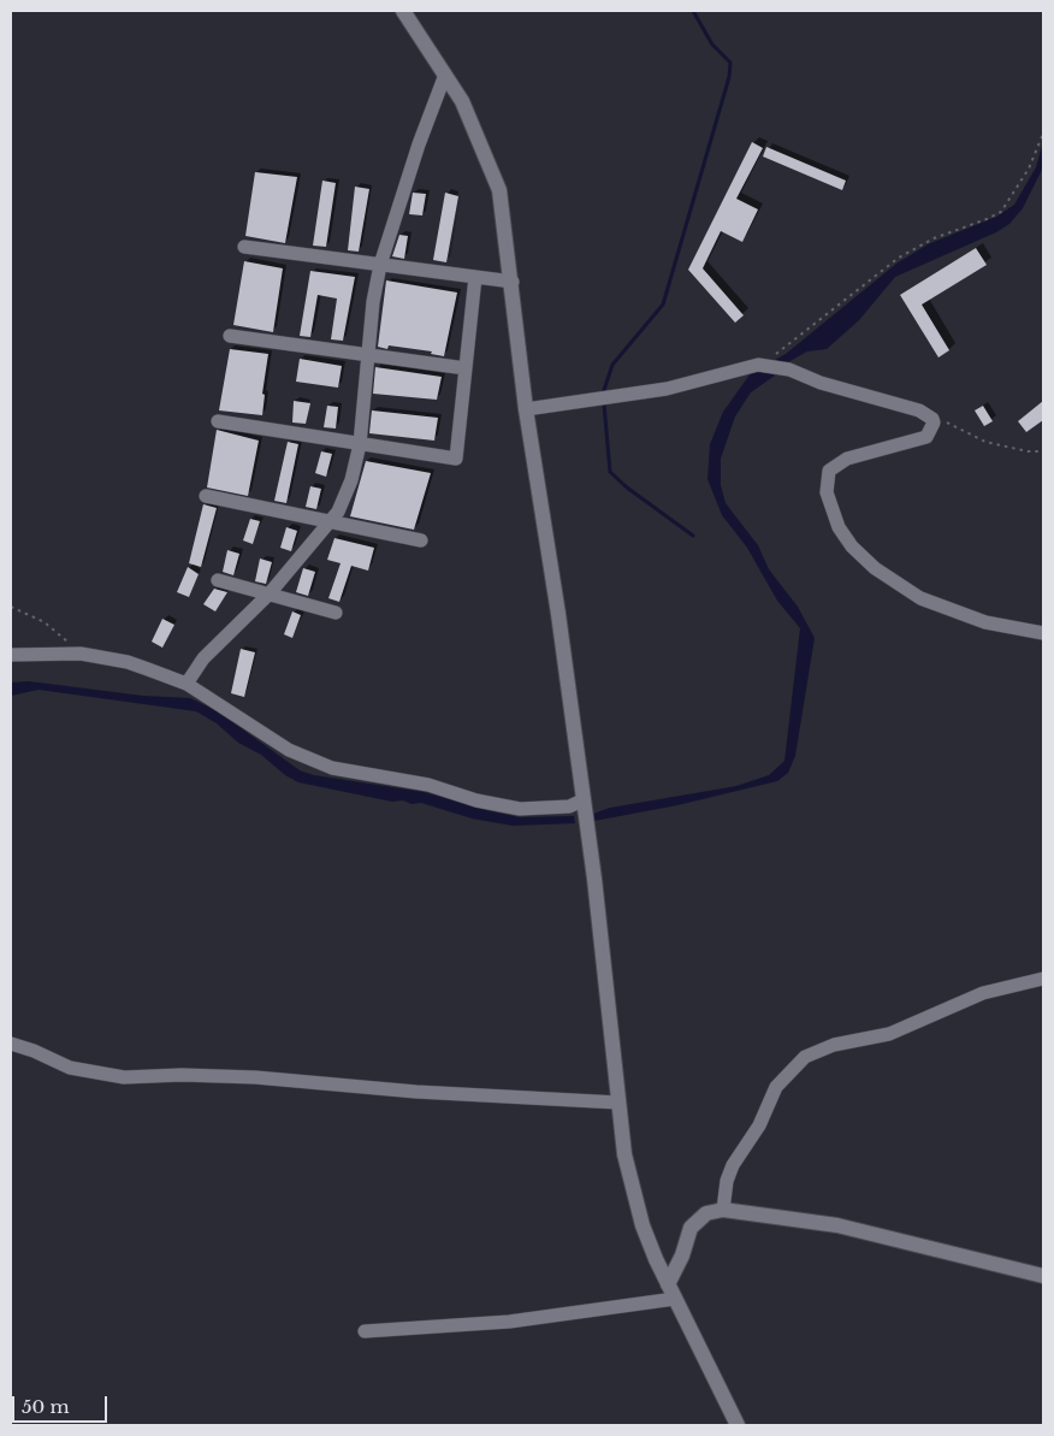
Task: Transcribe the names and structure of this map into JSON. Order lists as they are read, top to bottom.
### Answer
{
  "scale_bar": "50 m"
}
